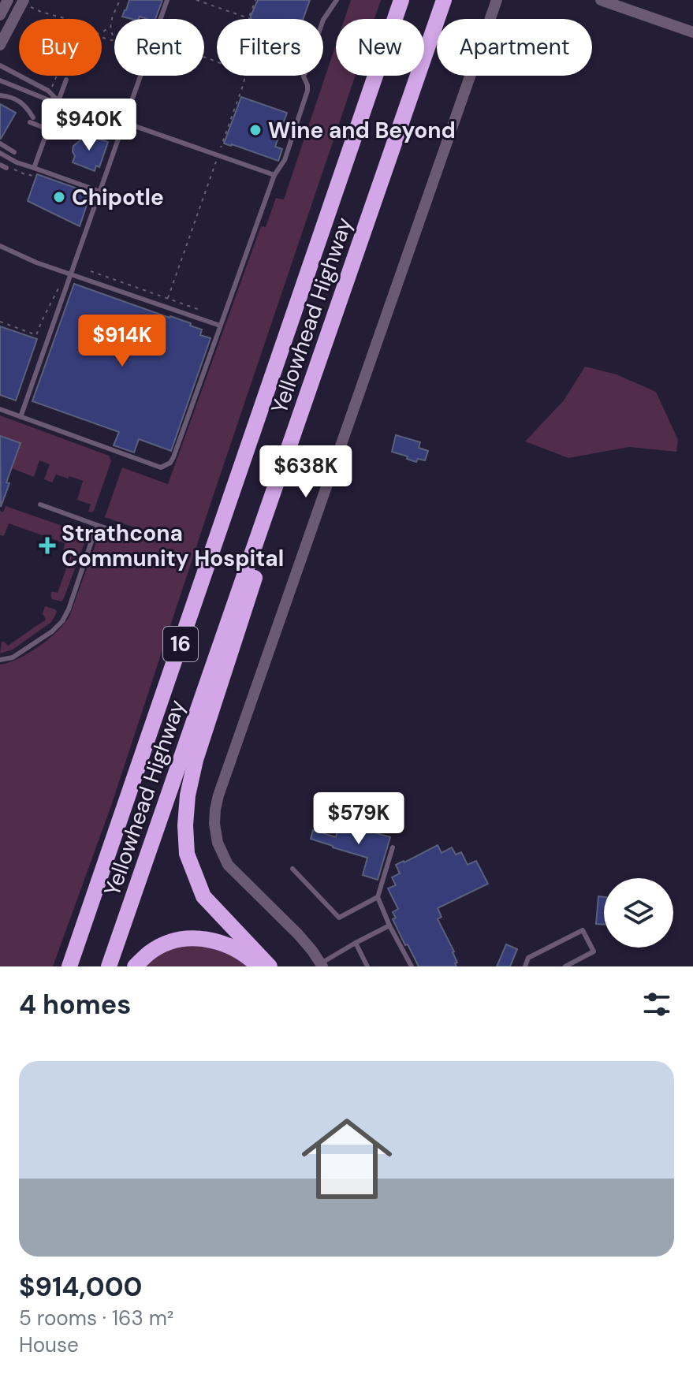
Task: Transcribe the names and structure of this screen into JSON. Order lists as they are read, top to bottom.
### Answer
{
  "streets": {
    "highway": ["Yellowhead Highway", "16"]
  },
  "places": {
    "other": ["Wine and Beyond", "Chipotle"],
    "health": ["Strathcona Community Hospital"]
  },
  "page": {
    "chip": [
      "Buy",
      "Rent",
      "Filters",
      "New",
      "Apartment"
    ],
    "price": [
      "$940K",
      "$914K",
      "$638K",
      "$579K"
    ],
    "heading": "4 homes",
    "list": [
      {
        "name": "$914,000",
        "note": "5 rooms · 163 m² · House"
      }
    ]
  }
}
